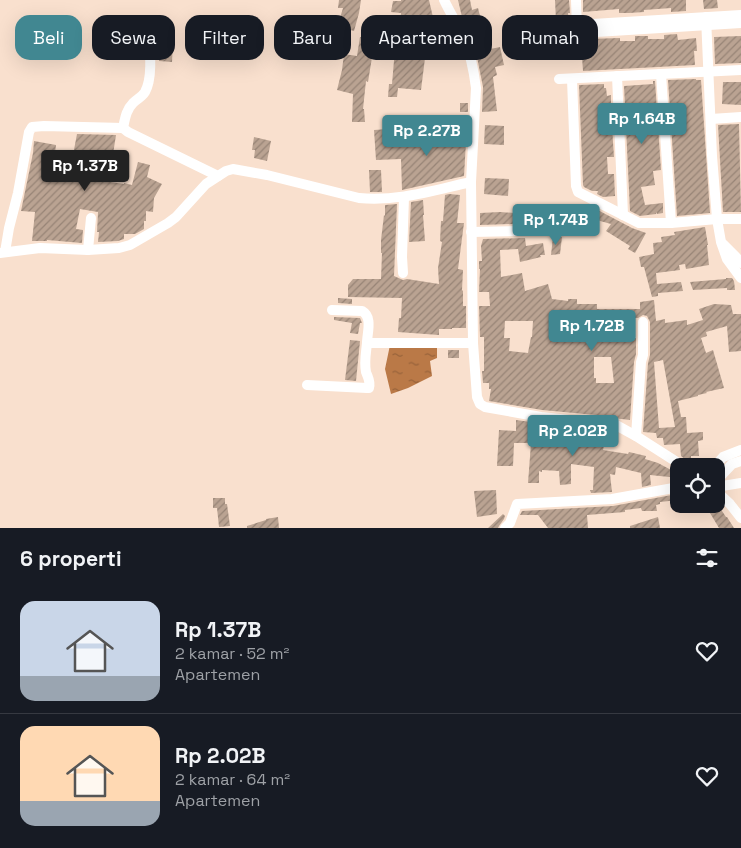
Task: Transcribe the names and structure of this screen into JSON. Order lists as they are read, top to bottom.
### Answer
{
  "page": {
    "chip": [
      "Beli",
      "Sewa",
      "Filter",
      "Baru",
      "Apartemen",
      "Rumah"
    ],
    "price": [
      "Rp 1.64B",
      "Rp 2.27B",
      "Rp 1.37B",
      "Rp 1.74B",
      "Rp 1.72B",
      "Rp 2.02B"
    ],
    "heading": "6 properti",
    "list": [
      {
        "name": "Rp 1.37B",
        "note": "2 kamar · 52 m² · Apartemen"
      },
      {
        "name": "Rp 2.02B",
        "note": "2 kamar · 64 m² · Apartemen"
      }
    ]
  }
}
